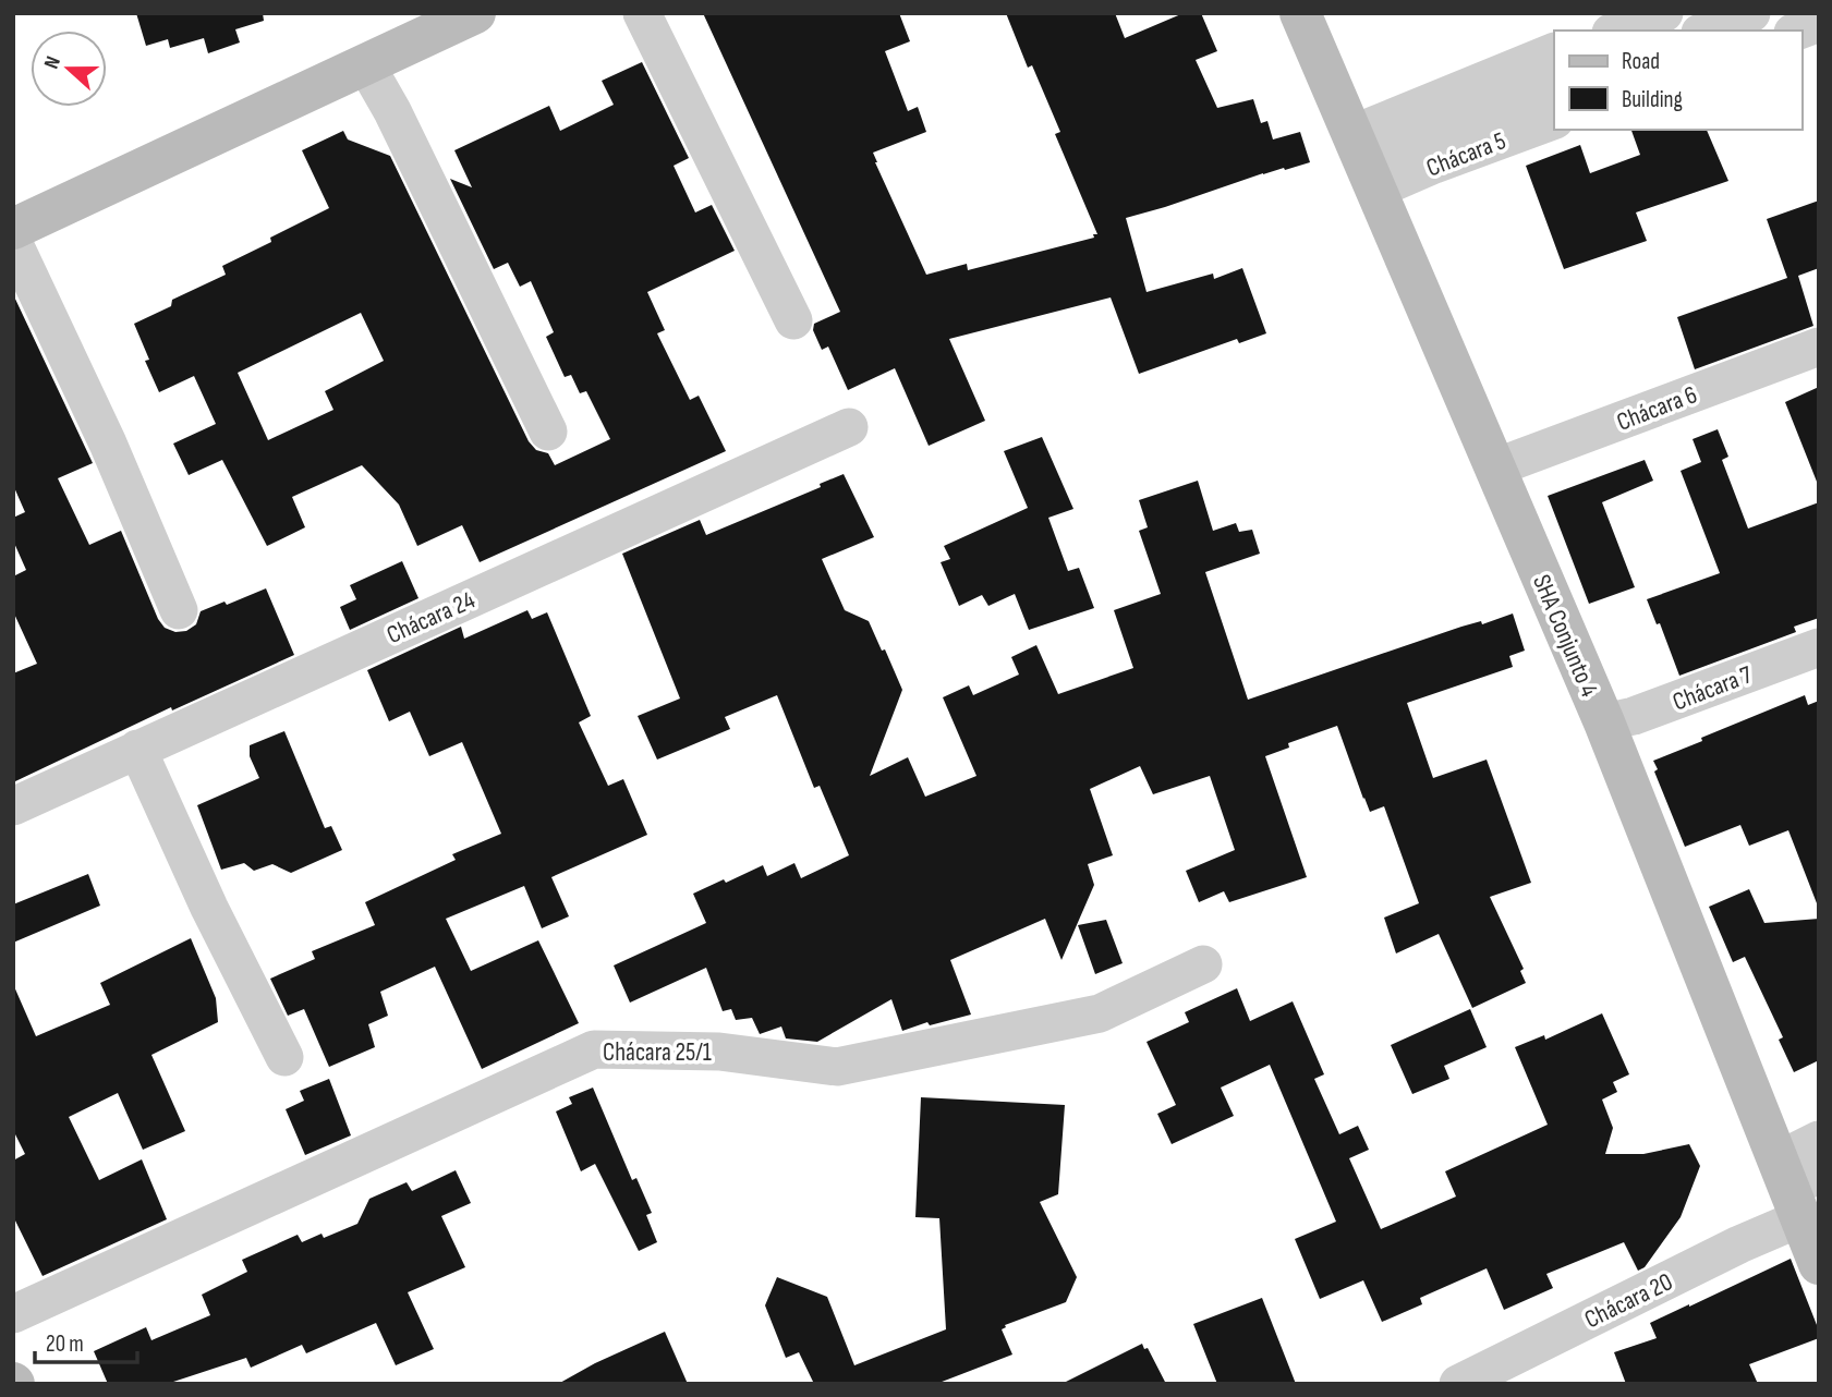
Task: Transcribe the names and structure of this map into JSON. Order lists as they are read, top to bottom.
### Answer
{
  "streets": {
    "street": [
      "Chácara 5",
      "Chácara 6",
      "Chácara 24",
      "SHA Conjunto 4",
      "Chácara 7",
      "Chácara 25/1",
      "Chácara 20"
    ]
  },
  "crossings": [
    ["Chácara 5", "SHA Conjunto 4"],
    ["Chácara 6", "SHA Conjunto 4"],
    ["SHA Conjunto 4", "Chácara 7"],
    ["SHA Conjunto 4", "Chácara 20"]
  ],
  "legend": ["Road", "Building"],
  "scale_bar": "20 m",
  "north": "left"
}
